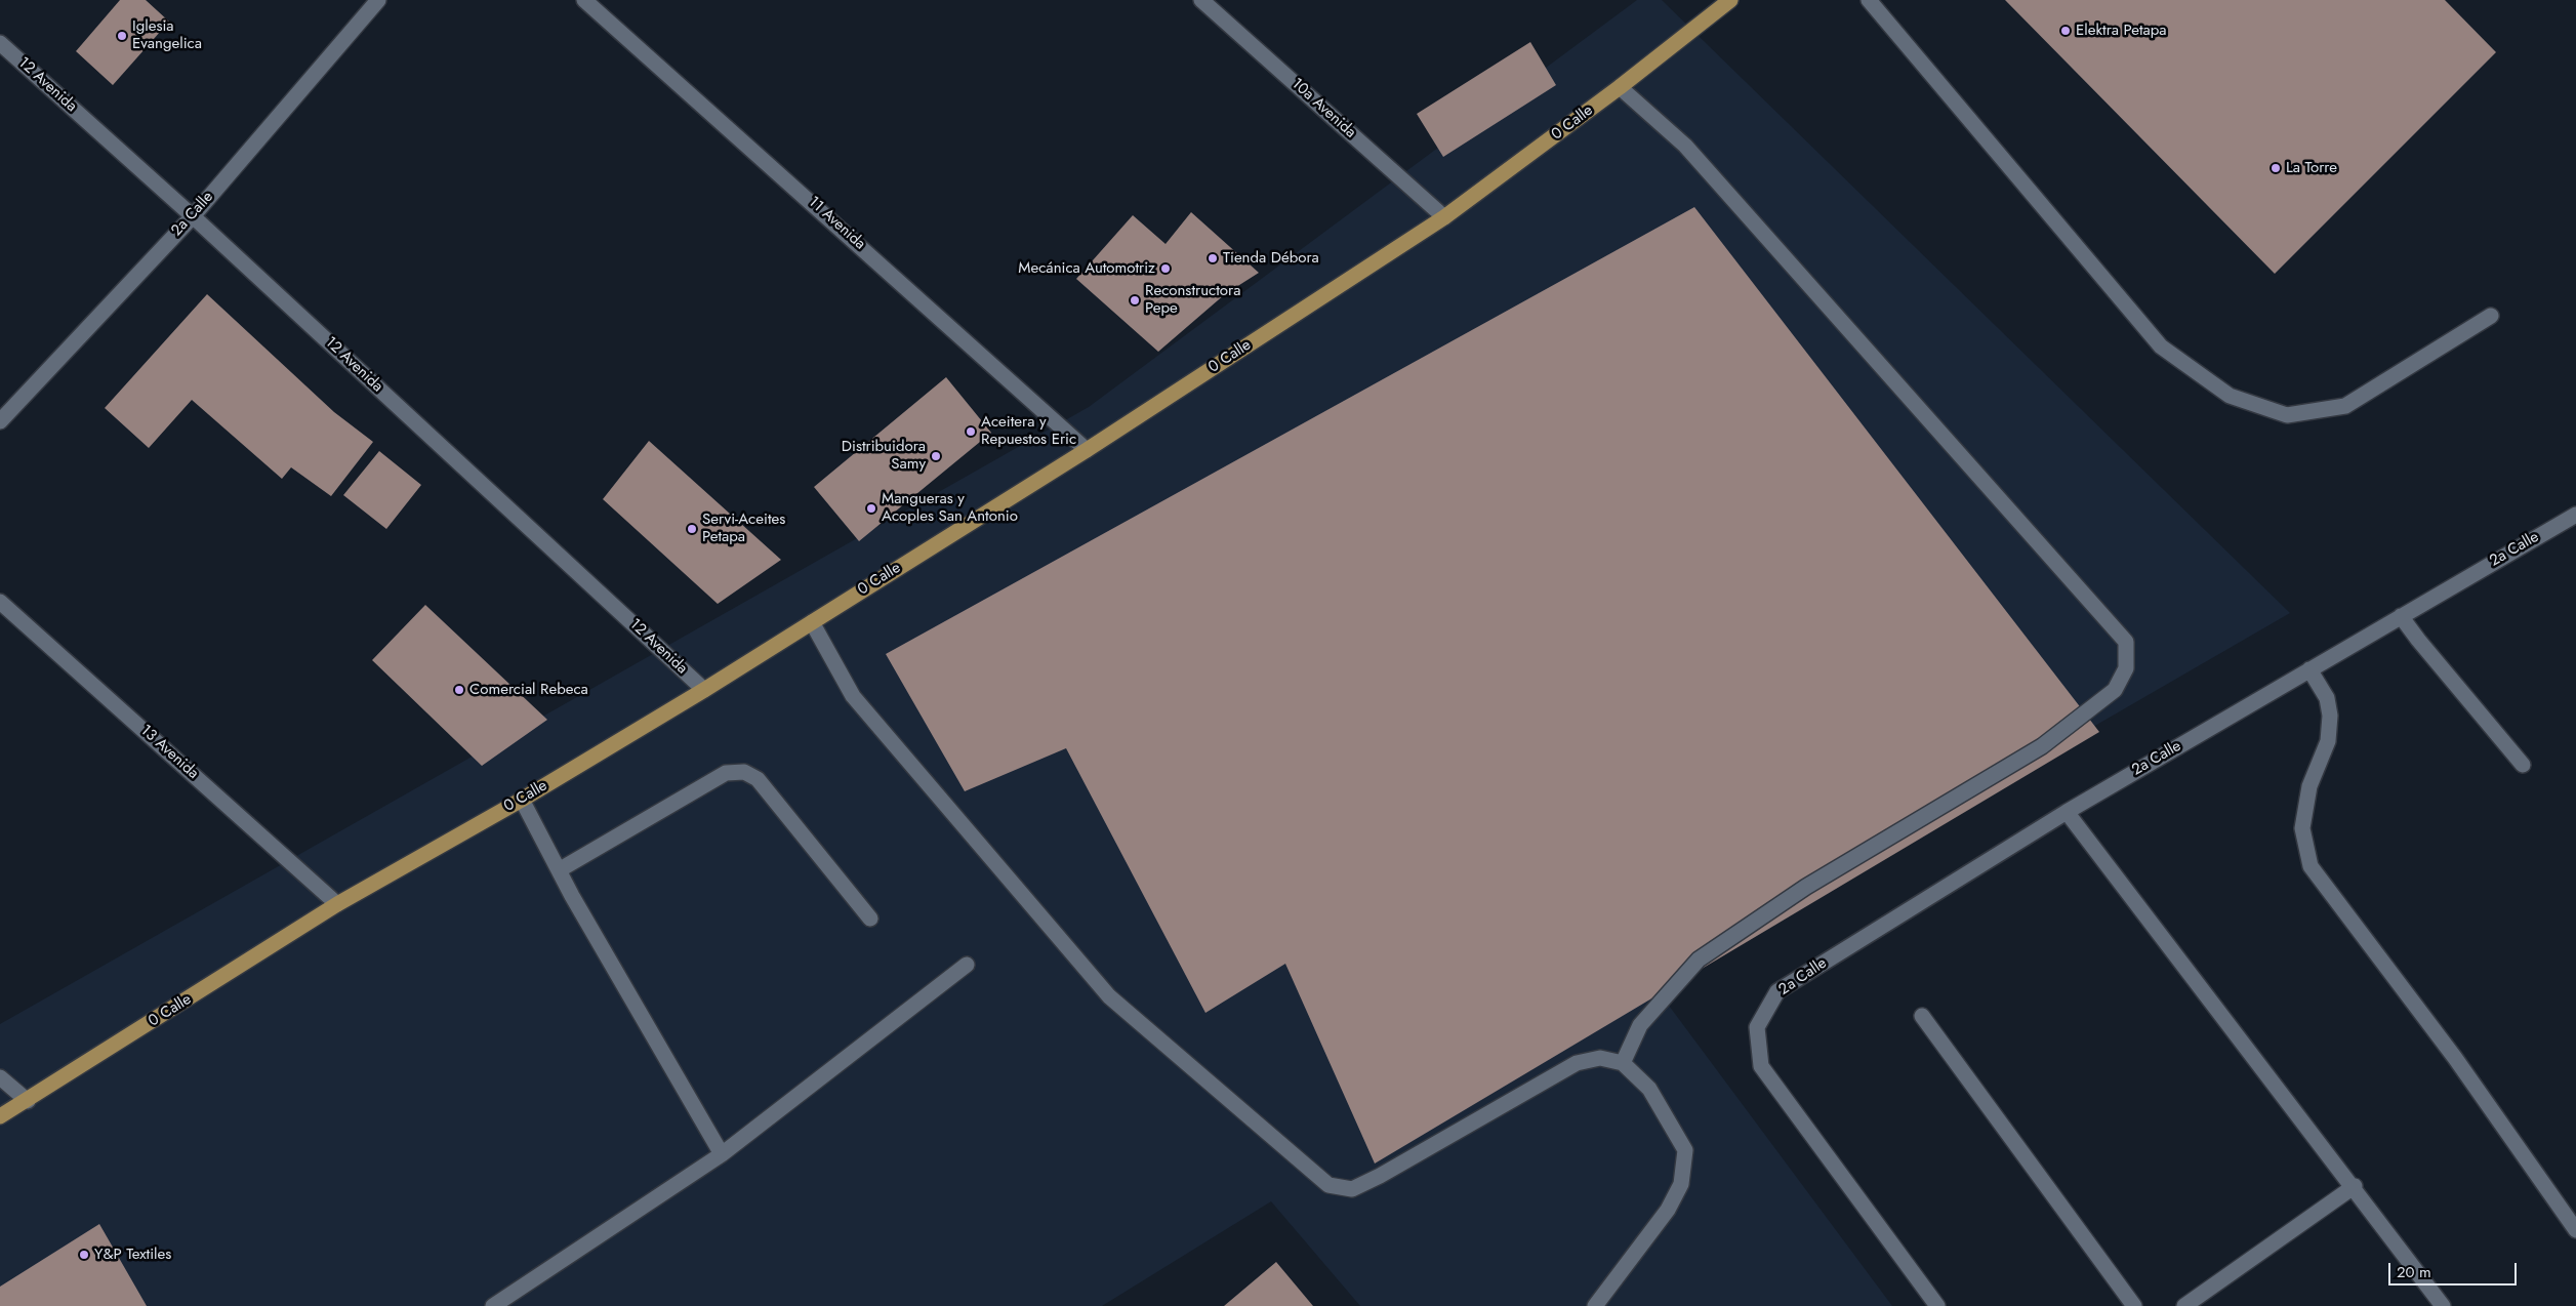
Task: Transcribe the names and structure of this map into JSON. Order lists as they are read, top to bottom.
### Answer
{
  "streets": {
    "main road": ["0 Calle"],
    "street": [
      "12 Avenida",
      "10a Avenida",
      "2a Calle",
      "11 Avenida",
      "13 Avenida"
    ]
  },
  "crossings": [
    ["12 Avenida", "0 Calle"],
    ["12 Avenida", "2a Calle"],
    ["10a Avenida", "0 Calle"],
    ["0 Calle", "11 Avenida"],
    ["0 Calle", "13 Avenida"]
  ],
  "places": [
    "Elektra Petapa",
    "Iglesia Evangelica",
    "La Torre",
    "Tienda Débora",
    "Mecánica Automotriz",
    "Reconstructora Pepe",
    "Aceitera y Repuestos Eric",
    "Distribuidora Samy",
    "Mangueras y Acoples San Antonio",
    "Servi-Aceites Petapa",
    "Comercial Rebeca",
    "Y&P Textiles"
  ],
  "scale_bar": "20 m"
}
